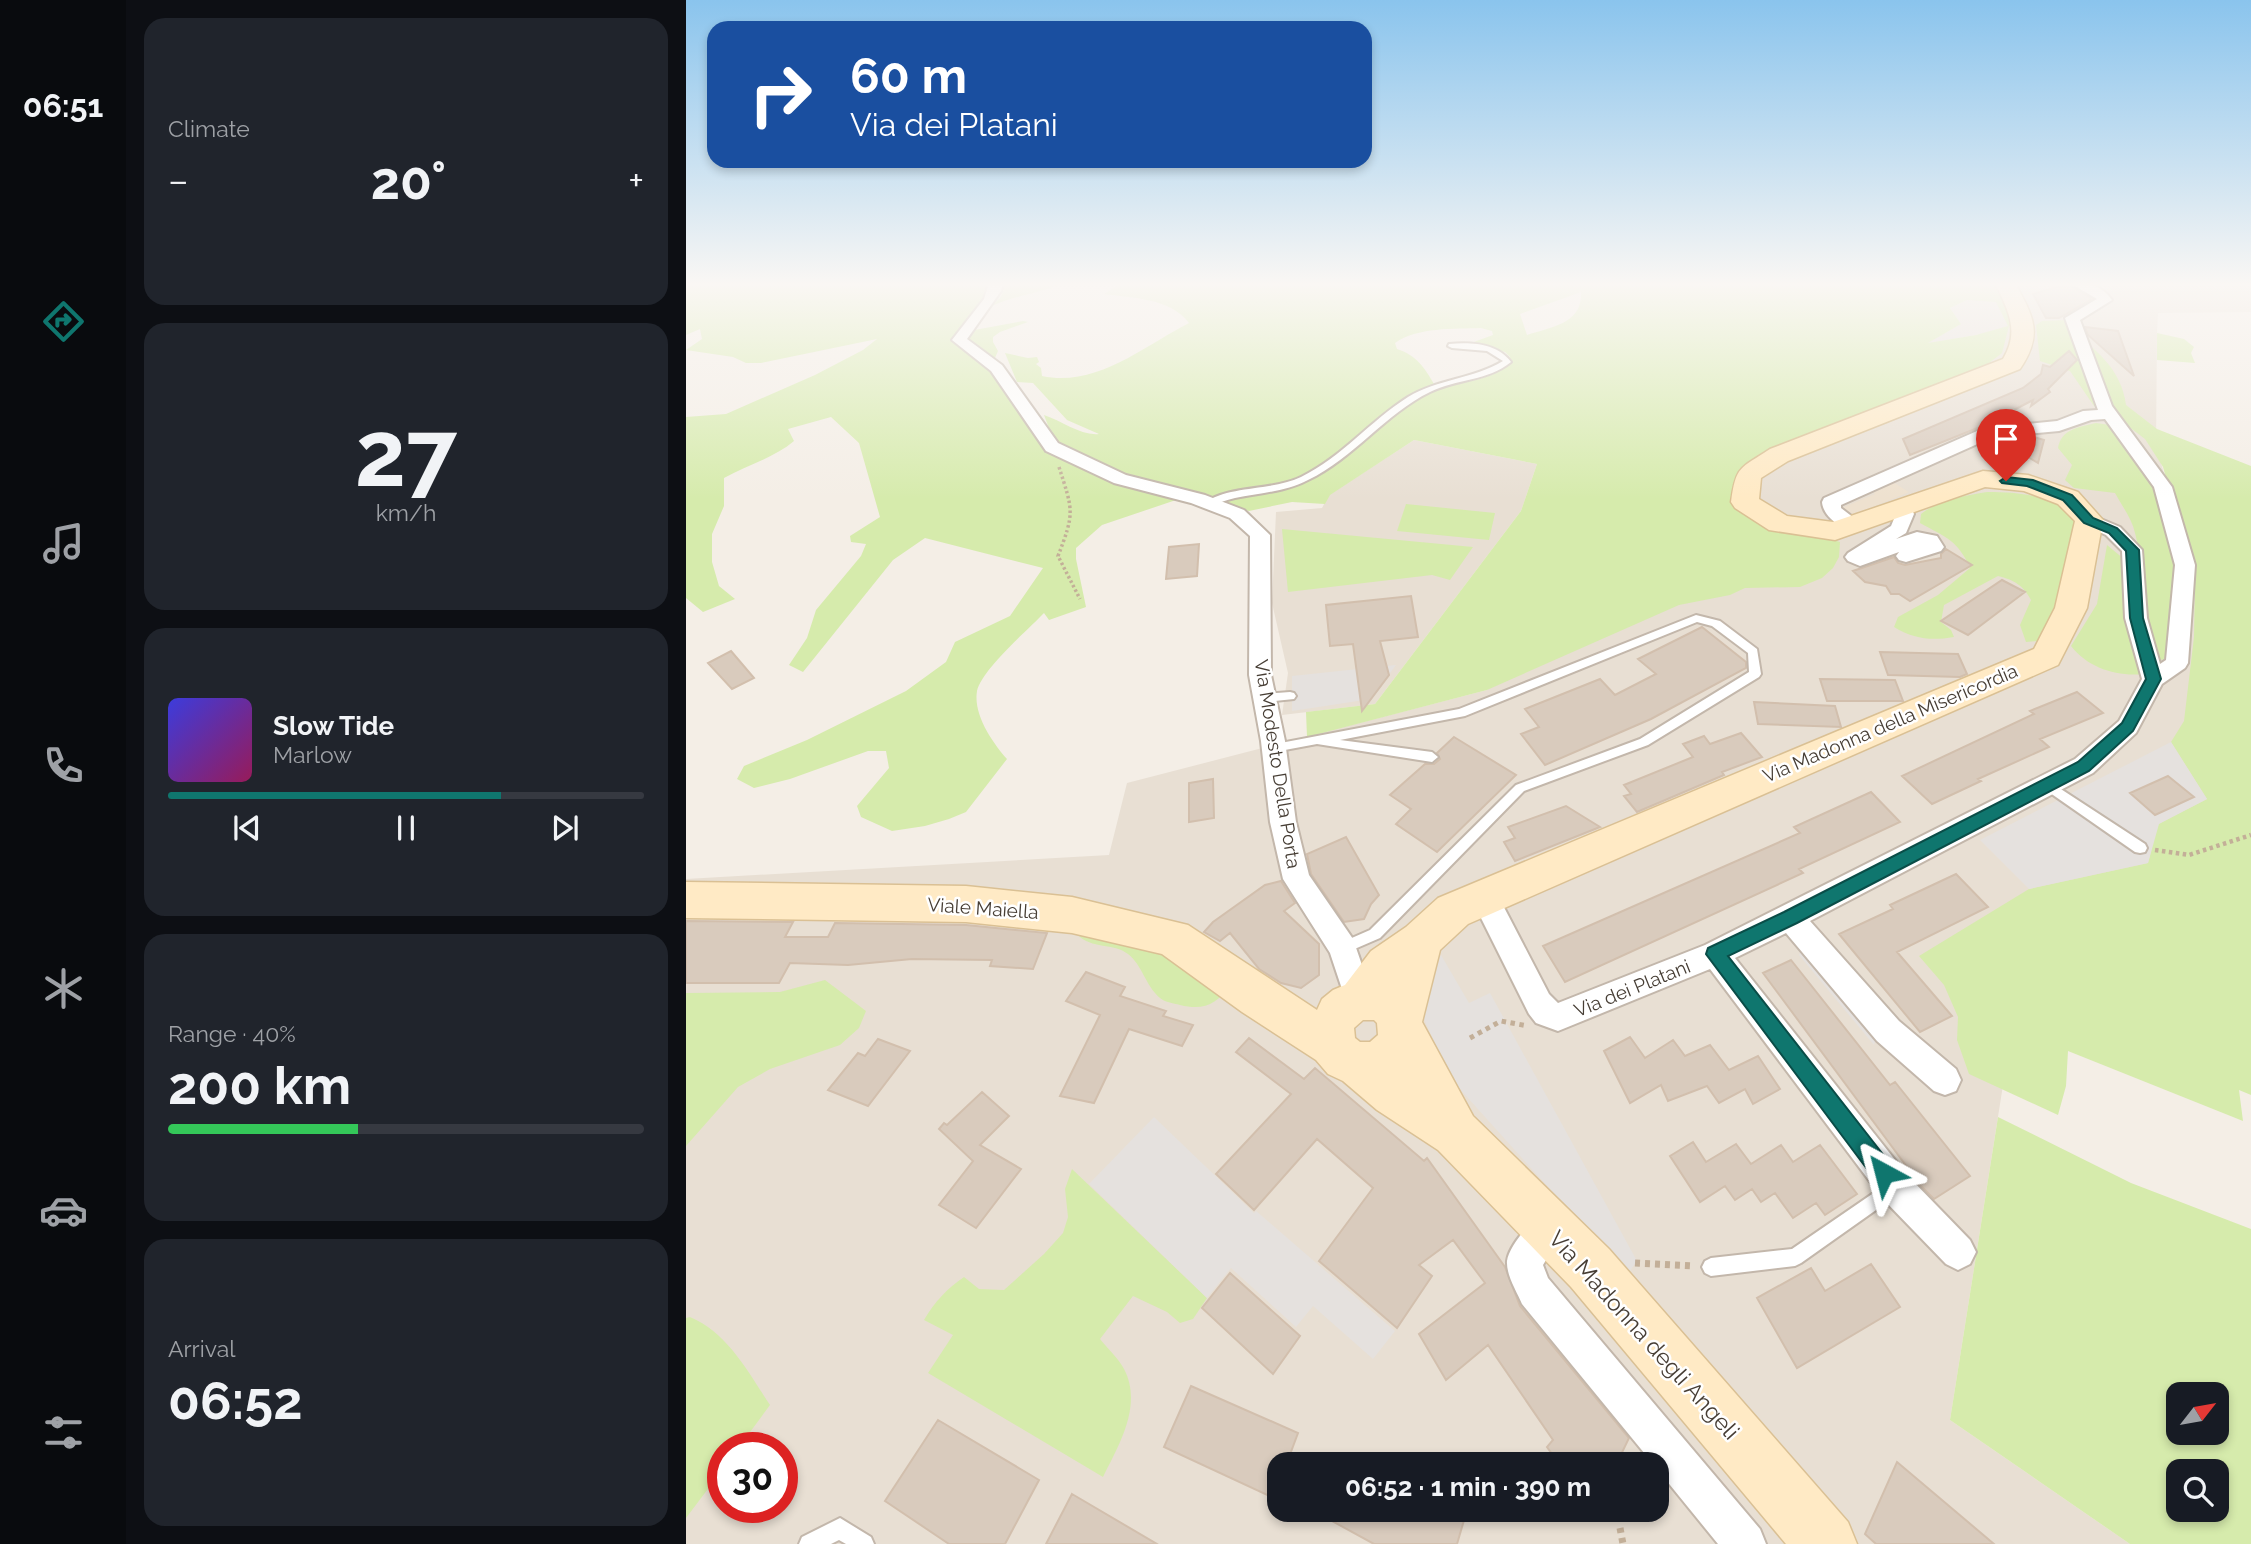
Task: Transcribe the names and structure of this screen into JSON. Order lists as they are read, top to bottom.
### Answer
{
  "streets": {
    "main road": ["Via Madonna della Misericordia", "Viale Maiella", "Via Madonna degli Angeli"],
    "street": ["Via Modesto Della Porta", "Via dei Platani"]
  },
  "crossings": [
    ["Via Madonna della Misericordia", "Via Modesto Della Porta"],
    ["Via Madonna della Misericordia", "Viale Maiella"],
    ["Via Madonna della Misericordia", "Via dei Platani"],
    ["Via Modesto Della Porta", "Viale Maiella"]
  ],
  "north": "top right",
  "page": {
    "tabs": "06:51",
    "tile": [
      "Climate",
      ["27", "km/h"],
      ["Range · 40%", "200 km"],
      ["Arrival", "06:52"]
    ],
    "turn": ["60 m", "Via dei Platani"],
    "heat": ["−", "20°", "+"],
    "song": ["Slow Tide", "Marlow"],
    "limit": "30",
    "trip": "06:52 · 1 min · 390 m"
  }
}
